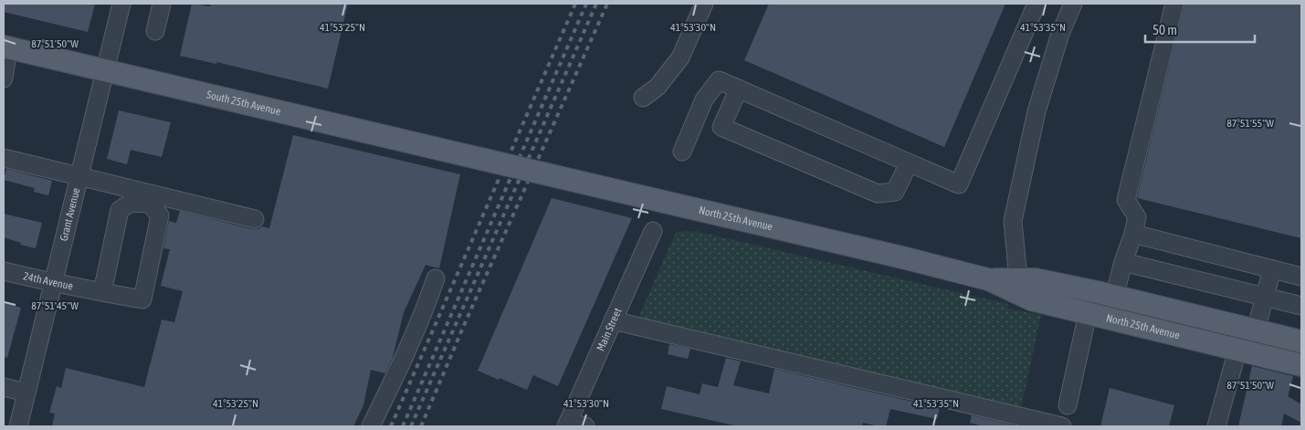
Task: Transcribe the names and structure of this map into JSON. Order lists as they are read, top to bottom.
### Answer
{
  "streets": {
    "main road": ["South 25th Avenue", "North 25th Avenue"],
    "street": ["Grant Avenue", "24th Avenue", "Main Street"]
  },
  "crossings": [
    ["South 25th Avenue", "Grant Avenue"],
    ["South 25th Avenue", "North 25th Avenue"],
    ["Grant Avenue", "24th Avenue"]
  ],
  "scale_bar": "50 m",
  "coordinates": [
    "41°53'25\"N",
    "41°53'30\"N",
    "41°53'35\"N",
    "87°51'50\"W",
    "87°51'55\"W",
    "87°51'45\"W"
  ]
}
